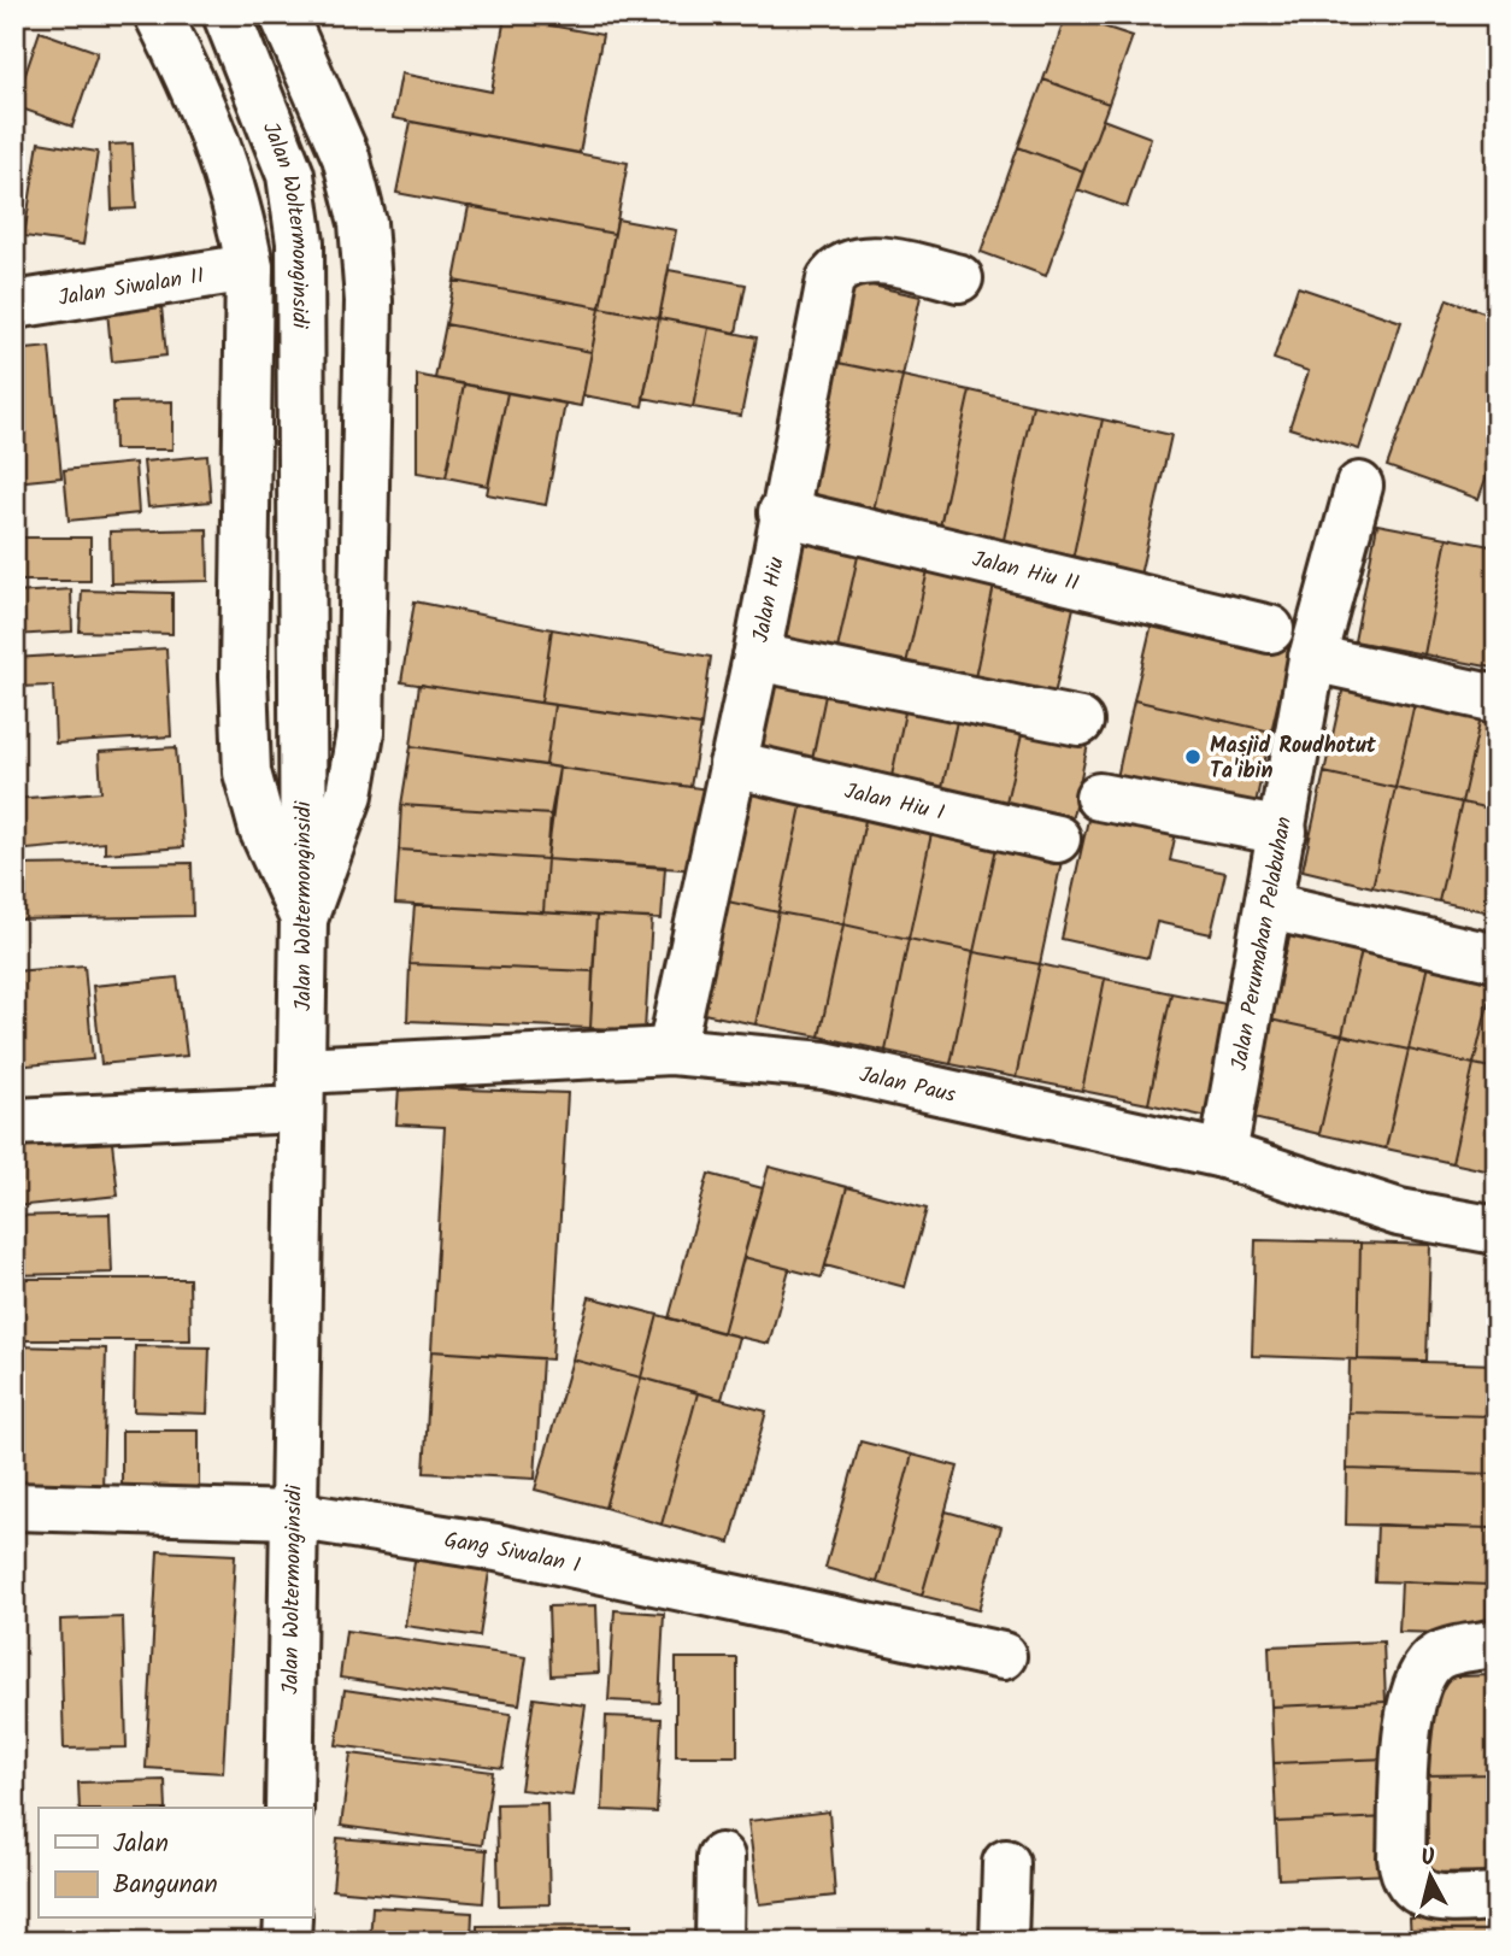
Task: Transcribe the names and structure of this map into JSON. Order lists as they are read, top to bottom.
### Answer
{
  "streets": {
    "street": [
      "Jalan Woltermonginsidi",
      "Jalan Siwalan II",
      "Jalan Hiu II",
      "Jalan Hiu",
      "Jalan Hiu I",
      "Jalan Perumahan Pelabuhan",
      "Jalan Paus",
      "Gang Siwalan I"
    ]
  },
  "crossings": [
    ["Jalan Woltermonginsidi", "Jalan Paus"],
    ["Jalan Woltermonginsidi", "Gang Siwalan I"],
    ["Jalan Hiu II", "Jalan Hiu"],
    ["Jalan Hiu", "Jalan Hiu I"],
    ["Jalan Hiu", "Jalan Paus"],
    ["Jalan Perumahan Pelabuhan", "Jalan Paus"]
  ],
  "places": ["Masjid Roudhotut Ta'ibin"],
  "legend": ["Jalan", "Bangunan"],
  "north": "top"
}
